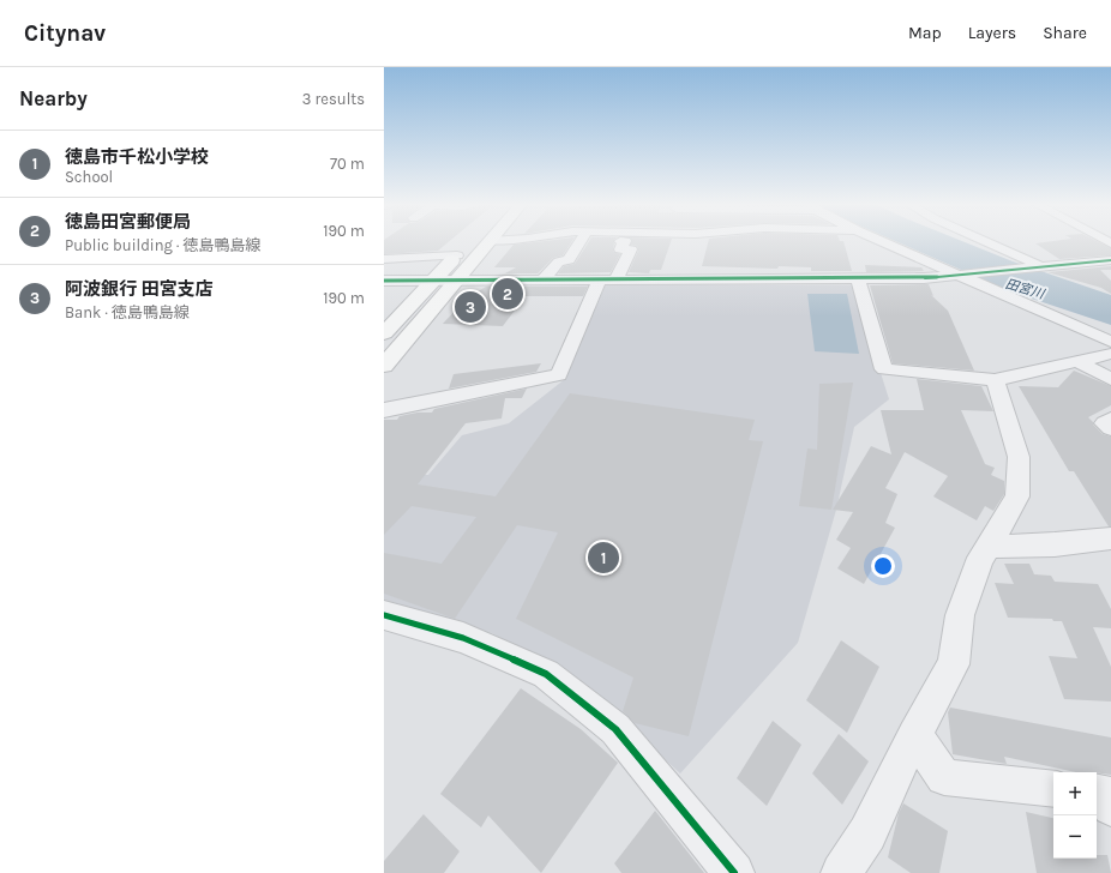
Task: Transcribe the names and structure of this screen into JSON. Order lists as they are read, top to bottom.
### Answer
{
  "water": ["田宮川"],
  "page": {
    "header": "Citynav",
    "nav": ["Map", "Layers", "Share"],
    "heading": ["Nearby", "3 results"],
    "list": [
      {
        "mark": "1",
        "name": "徳島市千松小学校",
        "note": "School",
        "value": "70 m"
      },
      {
        "mark": "2",
        "name": "徳島田宮郵便局",
        "note": "Public building · 徳島鴨島線",
        "value": "190 m"
      },
      {
        "mark": "3",
        "name": "阿波銀行 田宮支店",
        "note": "Bank · 徳島鴨島線",
        "value": "190 m"
      }
    ],
    "pins": ["2", "3", "1"],
    "map_buttons": ["+", "−"]
  }
}
